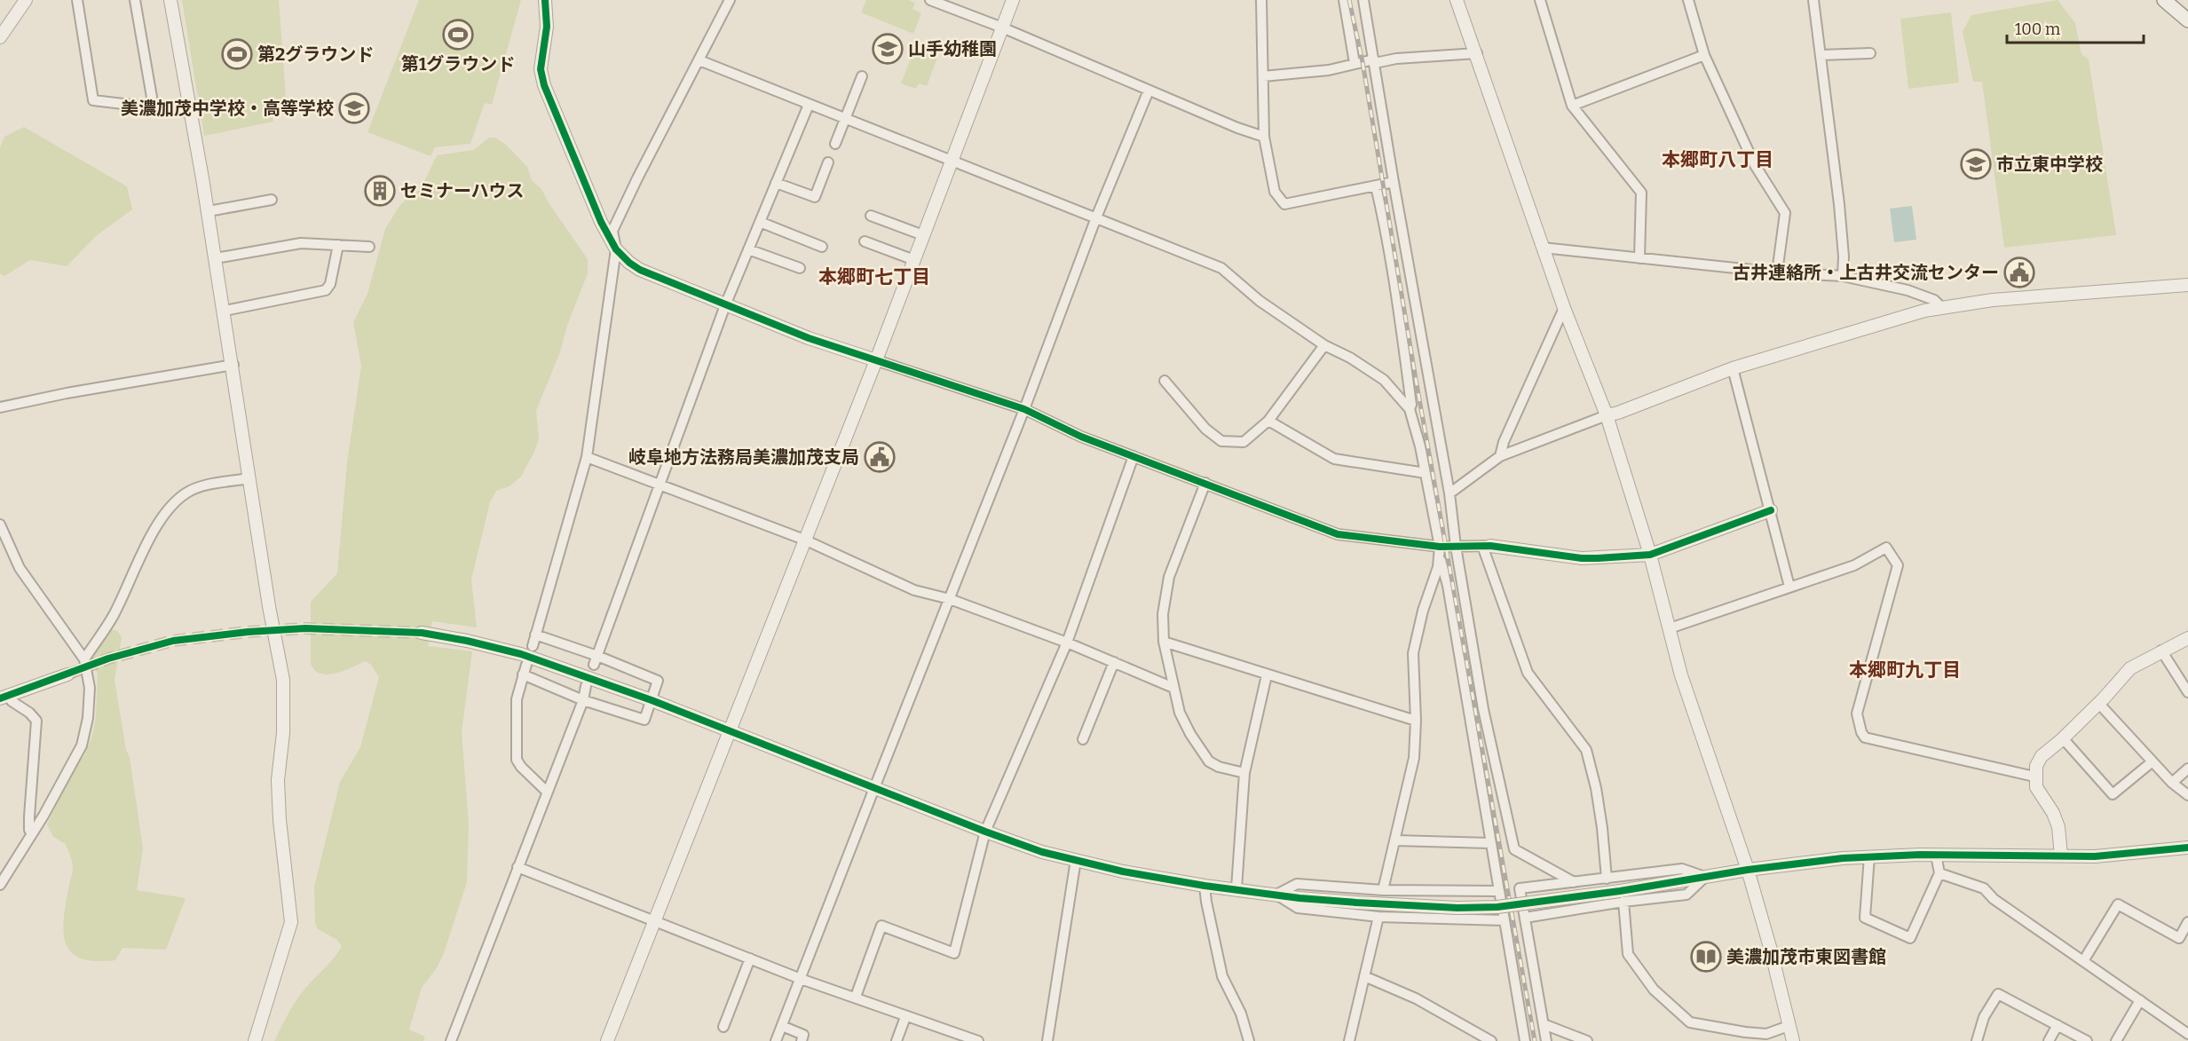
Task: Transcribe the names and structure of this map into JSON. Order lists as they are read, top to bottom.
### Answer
{
  "districts": ["本郷町八丁目", "本郷町七丁目", "本郷町九丁目"],
  "places": {
    "sports": ["第1グラウンド", "第2グラウンド"],
    "school or university": ["山手幼稚園", "美濃加茂中学校・高等学校", "市立東中学校"],
    "building": ["セミナーハウス"],
    "public building": ["古井連絡所・上古井交流センター", "岐阜地方法務局美濃加茂支局"],
    "library": ["美濃加茂市東図書館"]
  },
  "scale_bar": "100 m"
}
